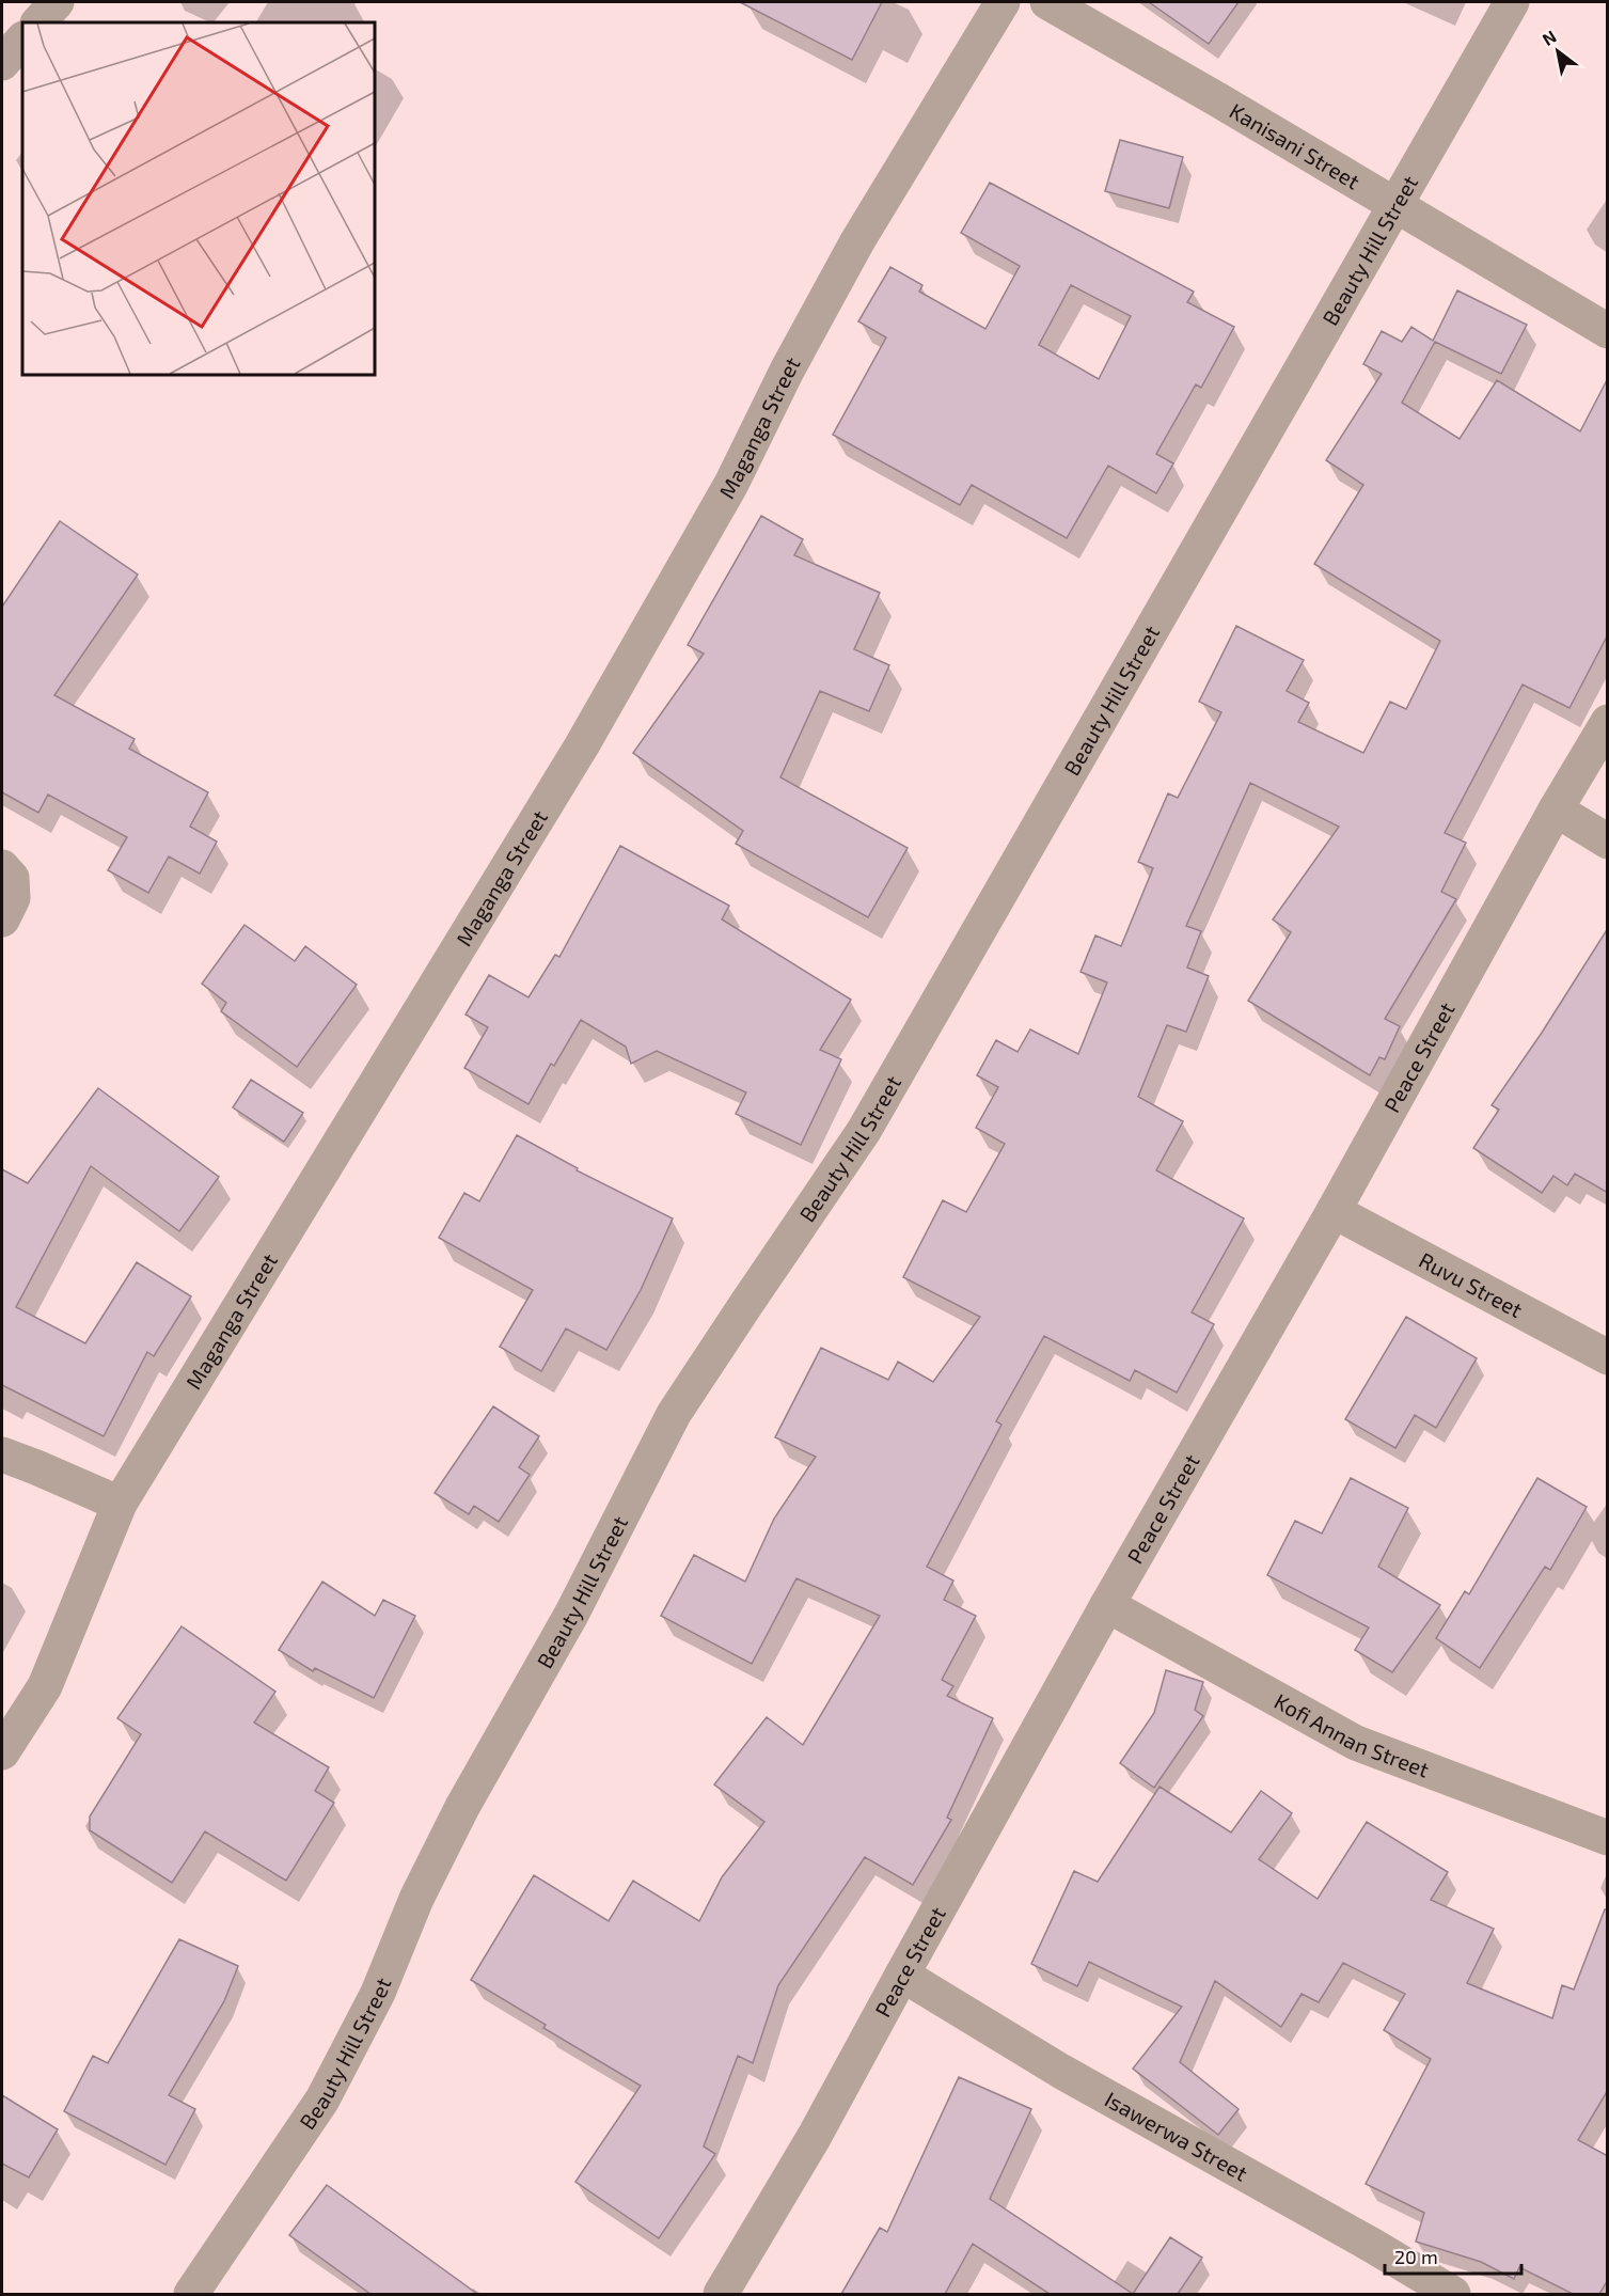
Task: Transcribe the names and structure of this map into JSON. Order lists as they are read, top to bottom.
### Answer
{
  "streets": {
    "street": [
      "Kanisani Street",
      "Beauty Hill Street",
      "Maganga Street",
      "Peace Street",
      "Ruvu Street",
      "Kofi Annan Street",
      "Isawerwa Street"
    ]
  },
  "crossings": [
    ["Kanisani Street", "Beauty Hill Street"],
    ["Peace Street", "Ruvu Street"],
    ["Peace Street", "Kofi Annan Street"],
    ["Peace Street", "Isawerwa Street"]
  ],
  "scale_bar": "20 m",
  "north": "top left"
}
